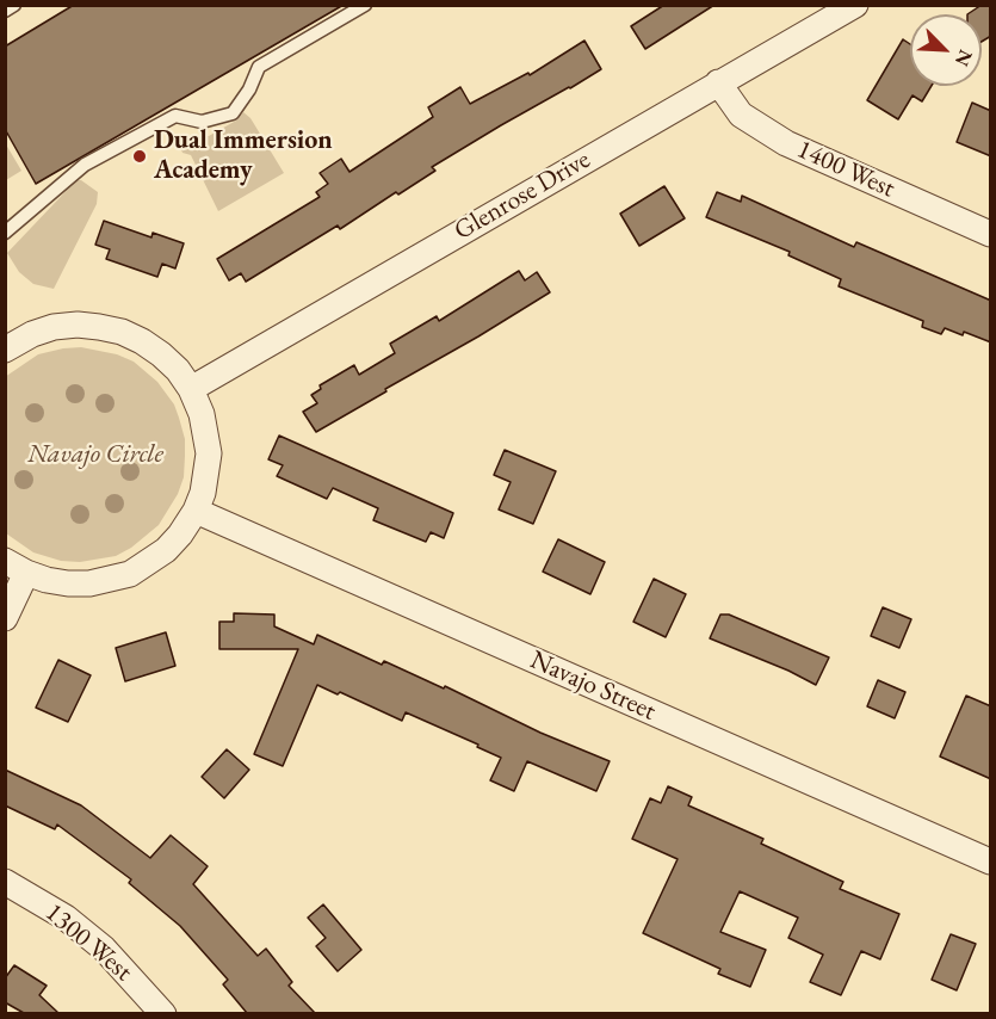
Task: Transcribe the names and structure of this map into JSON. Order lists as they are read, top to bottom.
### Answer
{
  "streets": {
    "street": [
      "1400 West",
      "Glenrose Drive",
      "Navajo Street",
      "1300 West"
    ]
  },
  "crossings": [
    ["1400 West", "Glenrose Drive"]
  ],
  "parks": ["Navajo Circle"],
  "places": ["Dual Immersion Academy"],
  "north": "bottom right"
}
